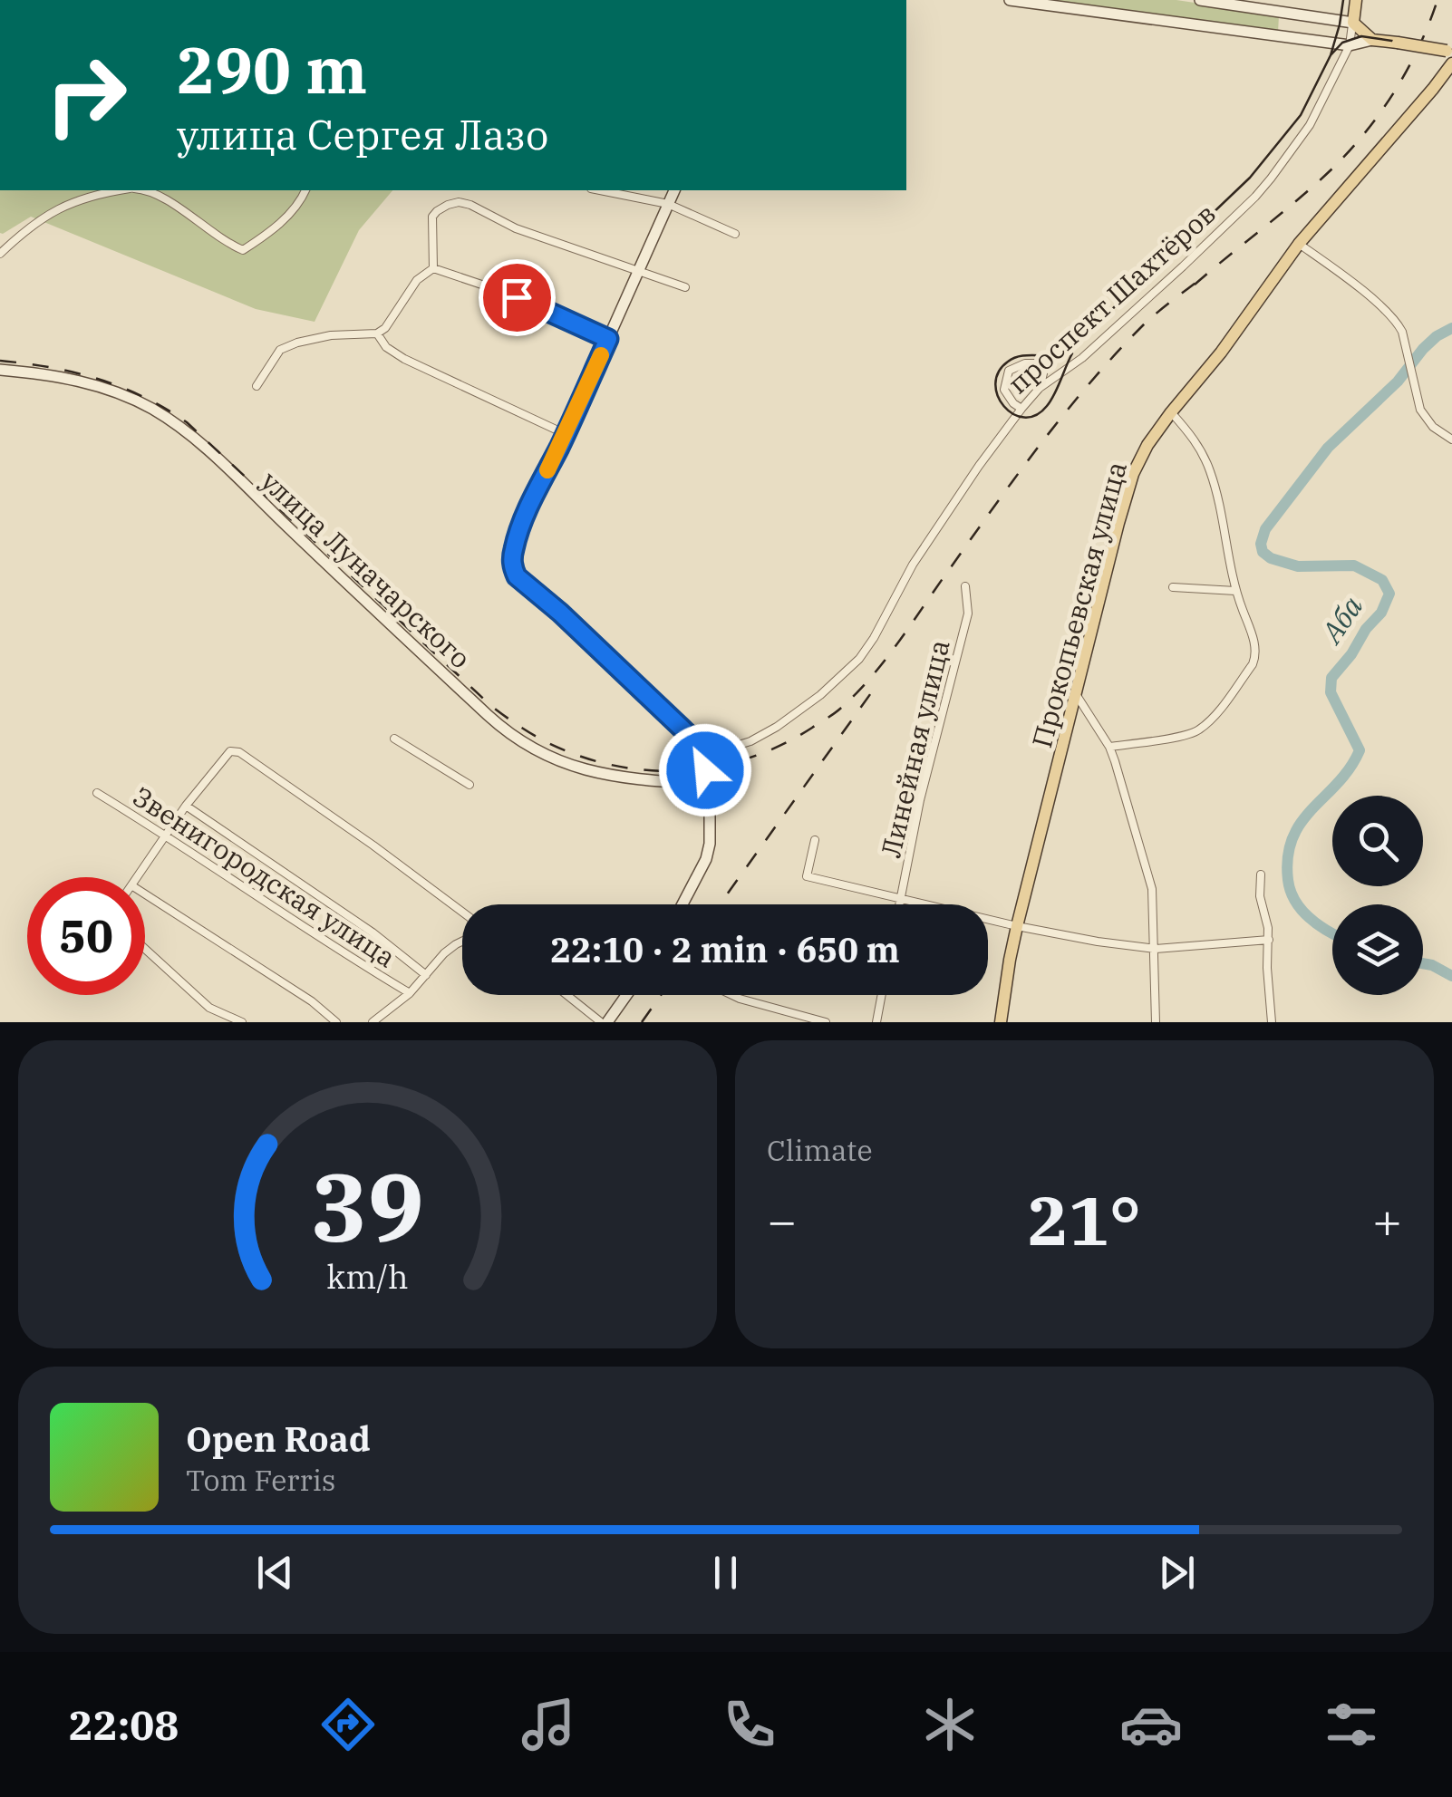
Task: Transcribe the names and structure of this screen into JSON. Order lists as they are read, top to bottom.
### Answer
{
  "streets": {
    "main road": ["улица Луначарского", "Прокопьевская улица"],
    "street": ["проспект Шахтёров", "Линейная улица", "Звенигородская улица"]
  },
  "water": ["Аба"],
  "page": {
    "turn": ["290 m", "улица Сергея Лазо"],
    "limit": "50",
    "trip": "22:10 · 2 min · 650 m",
    "tile": "Climate",
    "heat": ["−", "21°", "+"],
    "song": ["Open Road", "Tom Ferris"],
    "tabs": "22:08",
    "gauge": ["39", "km/h"]
  }
}
